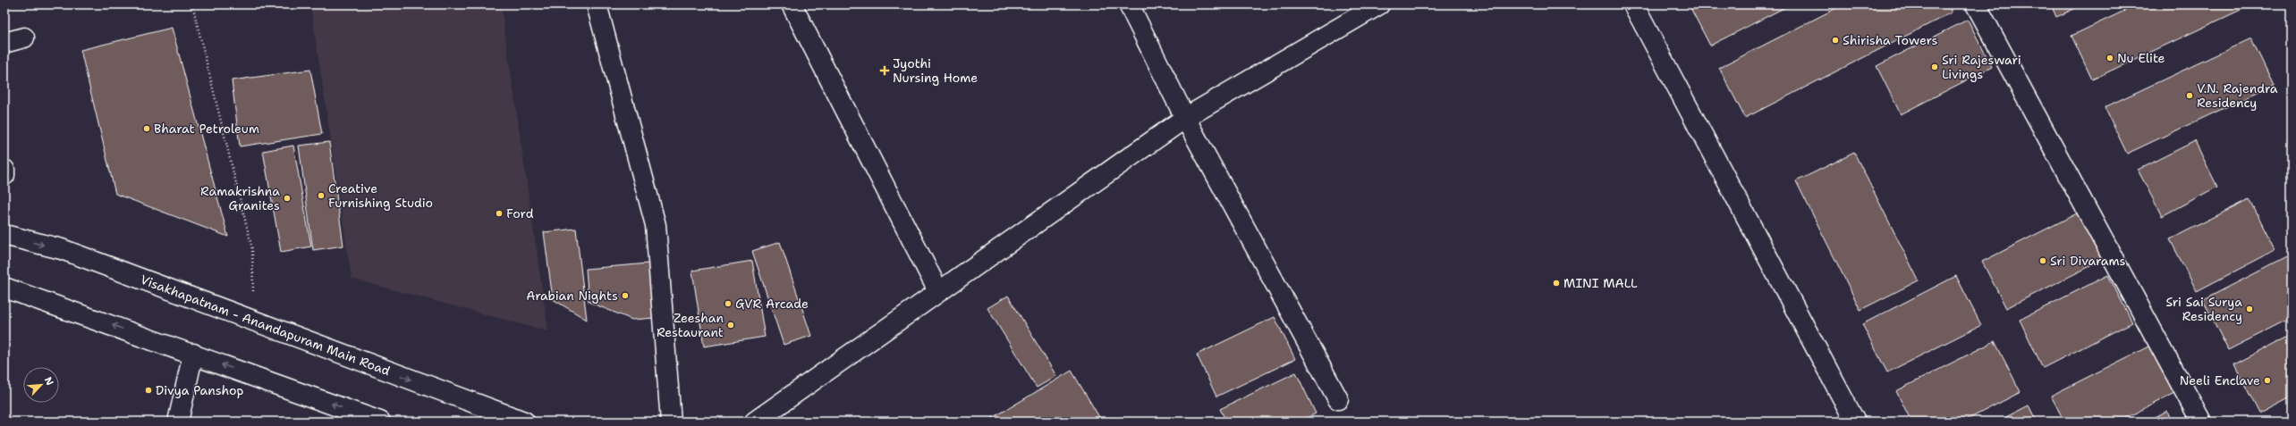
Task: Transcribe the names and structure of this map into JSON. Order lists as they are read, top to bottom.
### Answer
{
  "streets": {
    "street": ["Visakhapatnam - Anandapuram Main Road"]
  },
  "places": {
    "other": [
      "Shirisha Towers",
      "Nu Elite",
      "Sri Rajeswari Livings",
      "V.N. Rajendra Residency",
      "Bharat Petroleum",
      "Creative Furnishing Studio",
      "Ramakrishna Granites",
      "Ford",
      "Sri Divarams",
      "MINI MALL",
      "Arabian Nights",
      "GVR Arcade",
      "Sri Sai Surya Residency",
      "Zeeshan Restaurant",
      "Neeli Enclave",
      "Divya Panshop"
    ],
    "health": ["Jyothi Nursing Home"]
  },
  "north": "top right"
}
